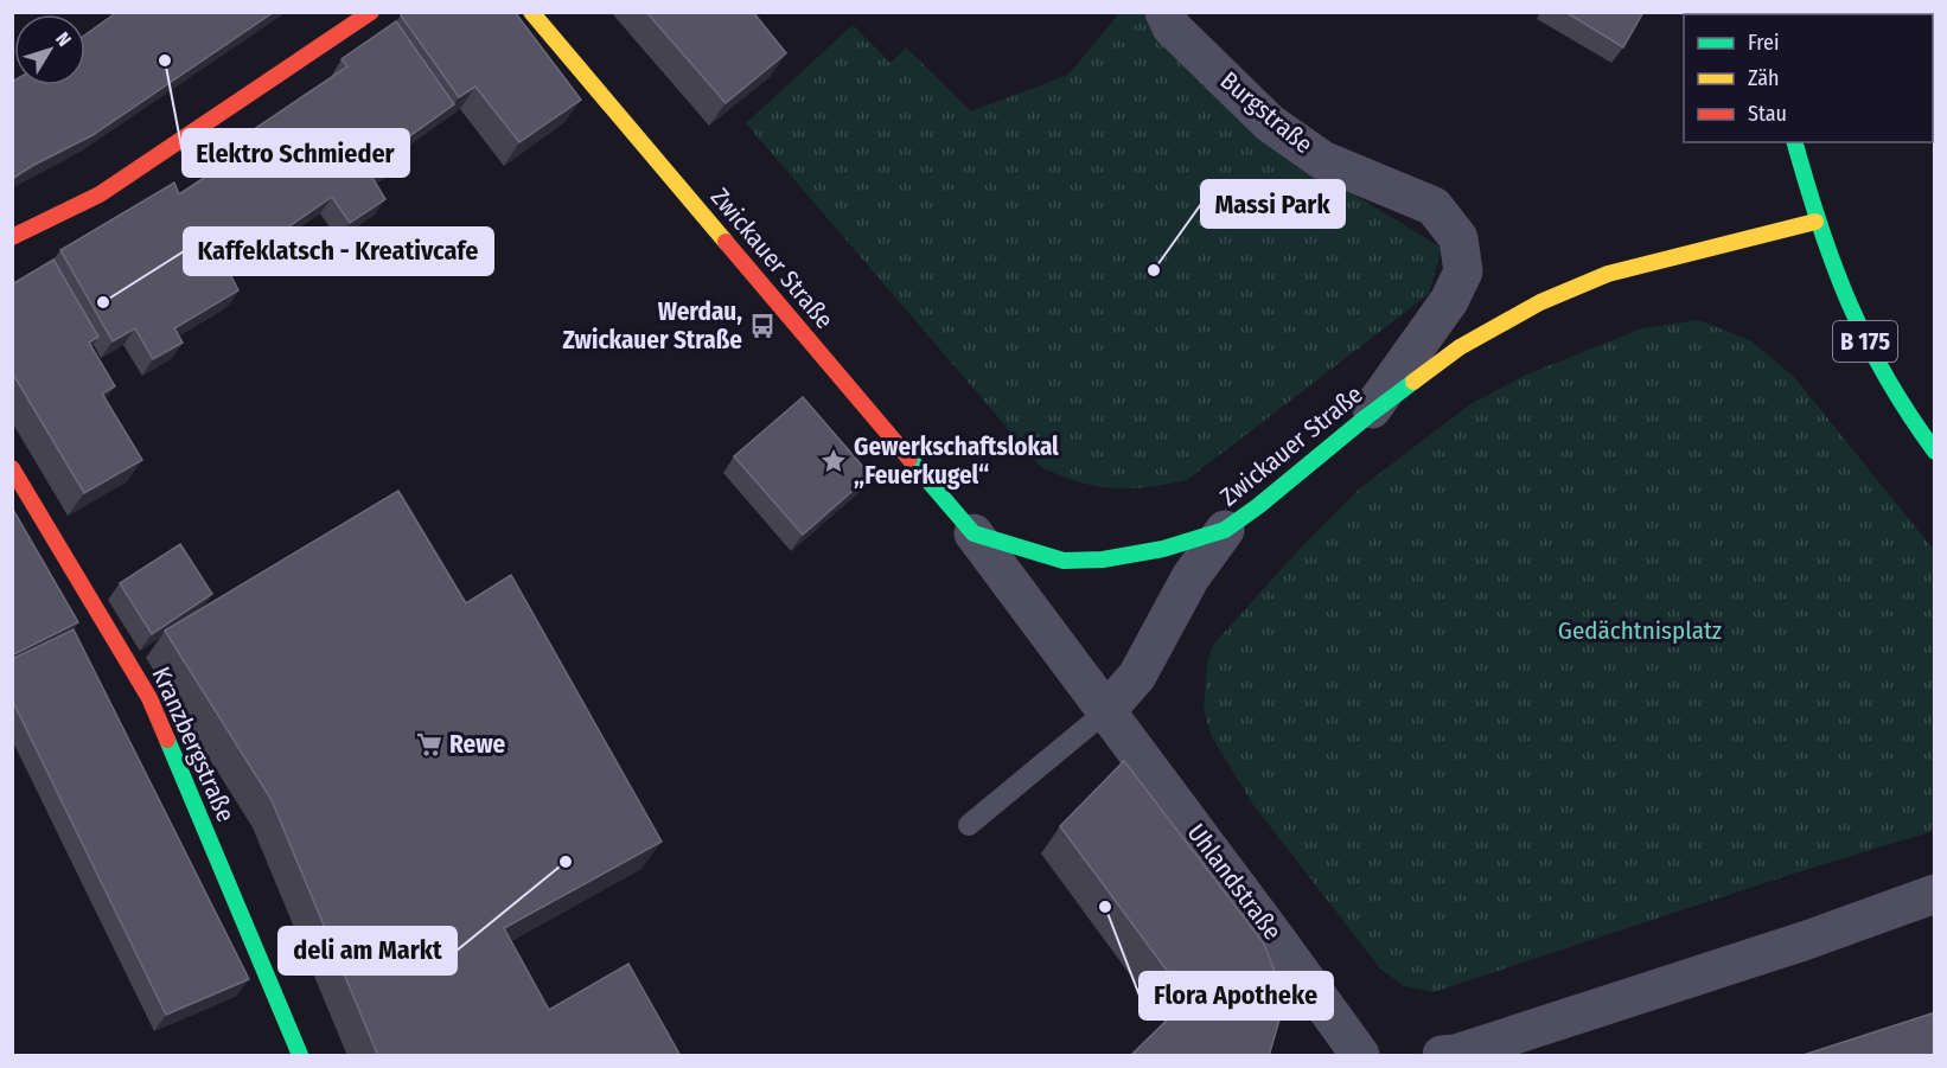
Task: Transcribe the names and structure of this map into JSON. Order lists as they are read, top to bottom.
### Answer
{
  "streets": {
    "street": [
      "Burgstraße",
      "Zwickauer Straße",
      "B 175",
      "Kranzbergstraße",
      "Uhlandstraße"
    ]
  },
  "crossings": [
    ["Burgstraße", "Zwickauer Straße"],
    ["Zwickauer Straße", "B 175"],
    ["Zwickauer Straße", "Uhlandstraße"]
  ],
  "parks": ["Gedächtnisplatz"],
  "places": {
    "other": [
      "Elektro Schmieder",
      "Massi Park",
      "Kaffeklatsch - Kreativcafe",
      "deli am Markt",
      "Flora Apotheke"
    ],
    "bus stop": ["Werdau, Zwickauer Straße"],
    "place": ["Gewerkschaftslokal „Feuerkugel“"],
    "supermarket": ["Rewe"]
  },
  "legend": ["Frei", "Zäh", "Stau"],
  "north": "top right"
}
